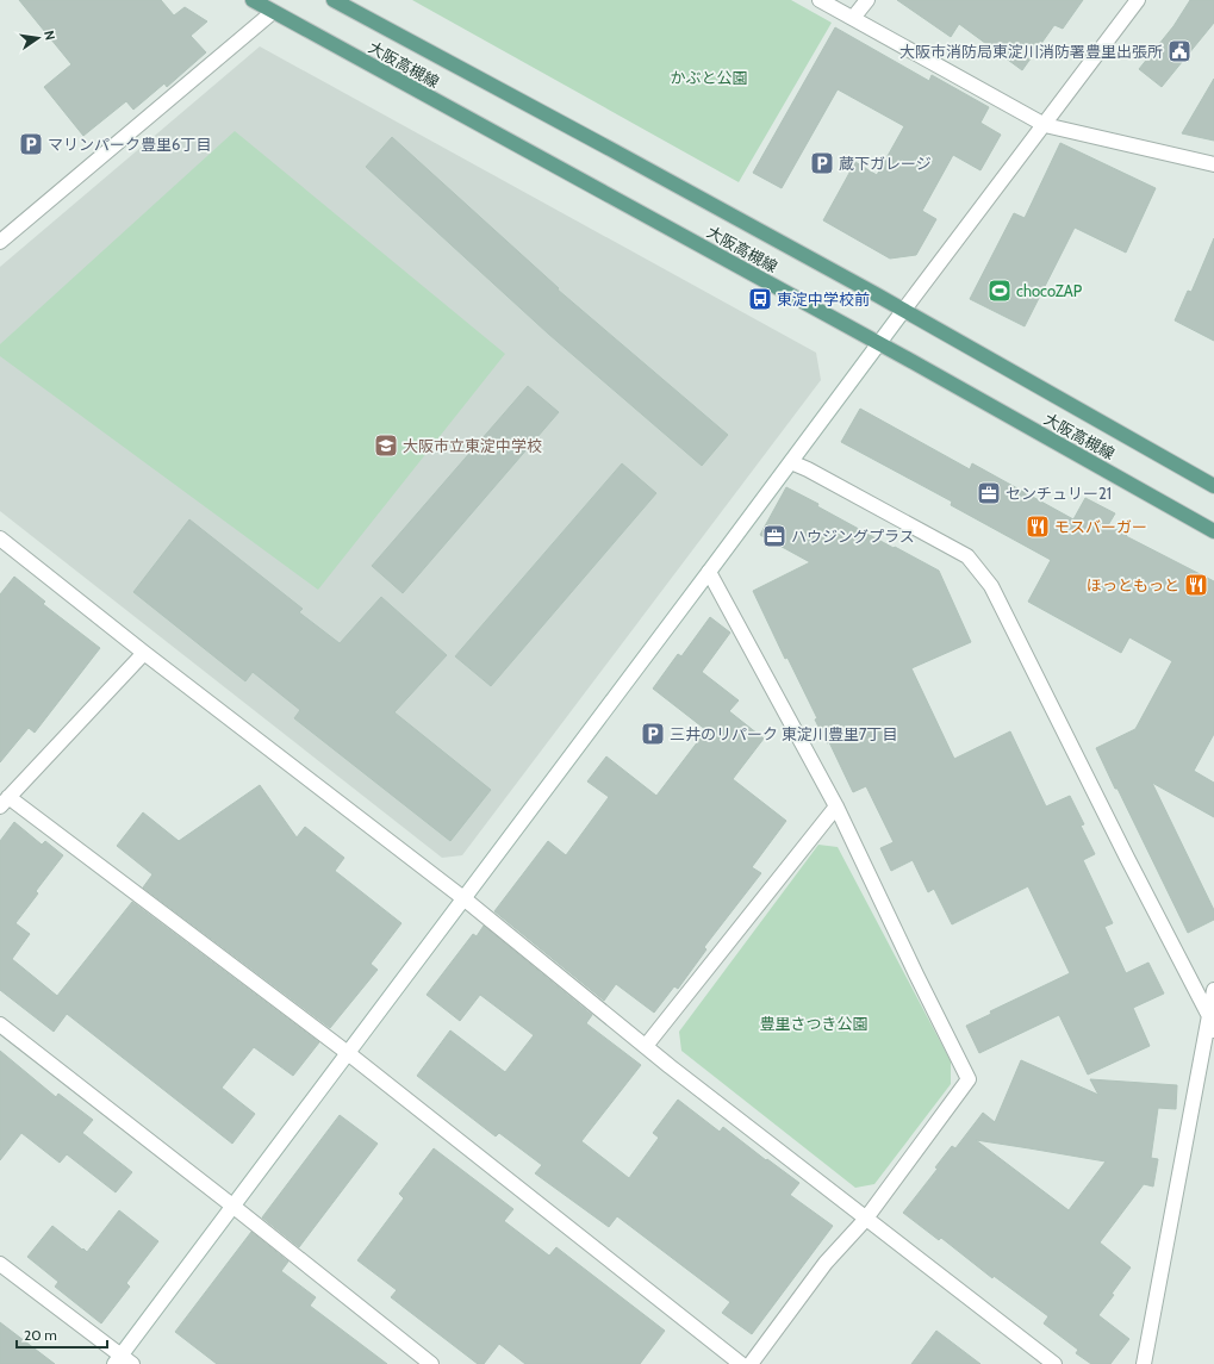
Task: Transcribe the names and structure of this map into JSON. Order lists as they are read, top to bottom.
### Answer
{
  "streets": {
    "main road": ["大阪高槻線"]
  },
  "parks": ["かぶと公園", "豊里さつき公園"],
  "places": {
    "public building": ["大阪市消防局東淀川消防署豊里出張所"],
    "parking": ["マリンパーク豊里6丁目", "蔵下ガレージ", "三井のリパーク 東淀川豊里7丁目"],
    "sports": ["chocoZAP"],
    "bus stop": ["東淀中学校前"],
    "school or university": ["大阪市立東淀中学校"],
    "office": ["センチュリー21", "ハウジングプラス"],
    "restaurant": ["モスバーガー", "ほっともっと"]
  },
  "scale_bar": "20 m",
  "north": "right"
}
